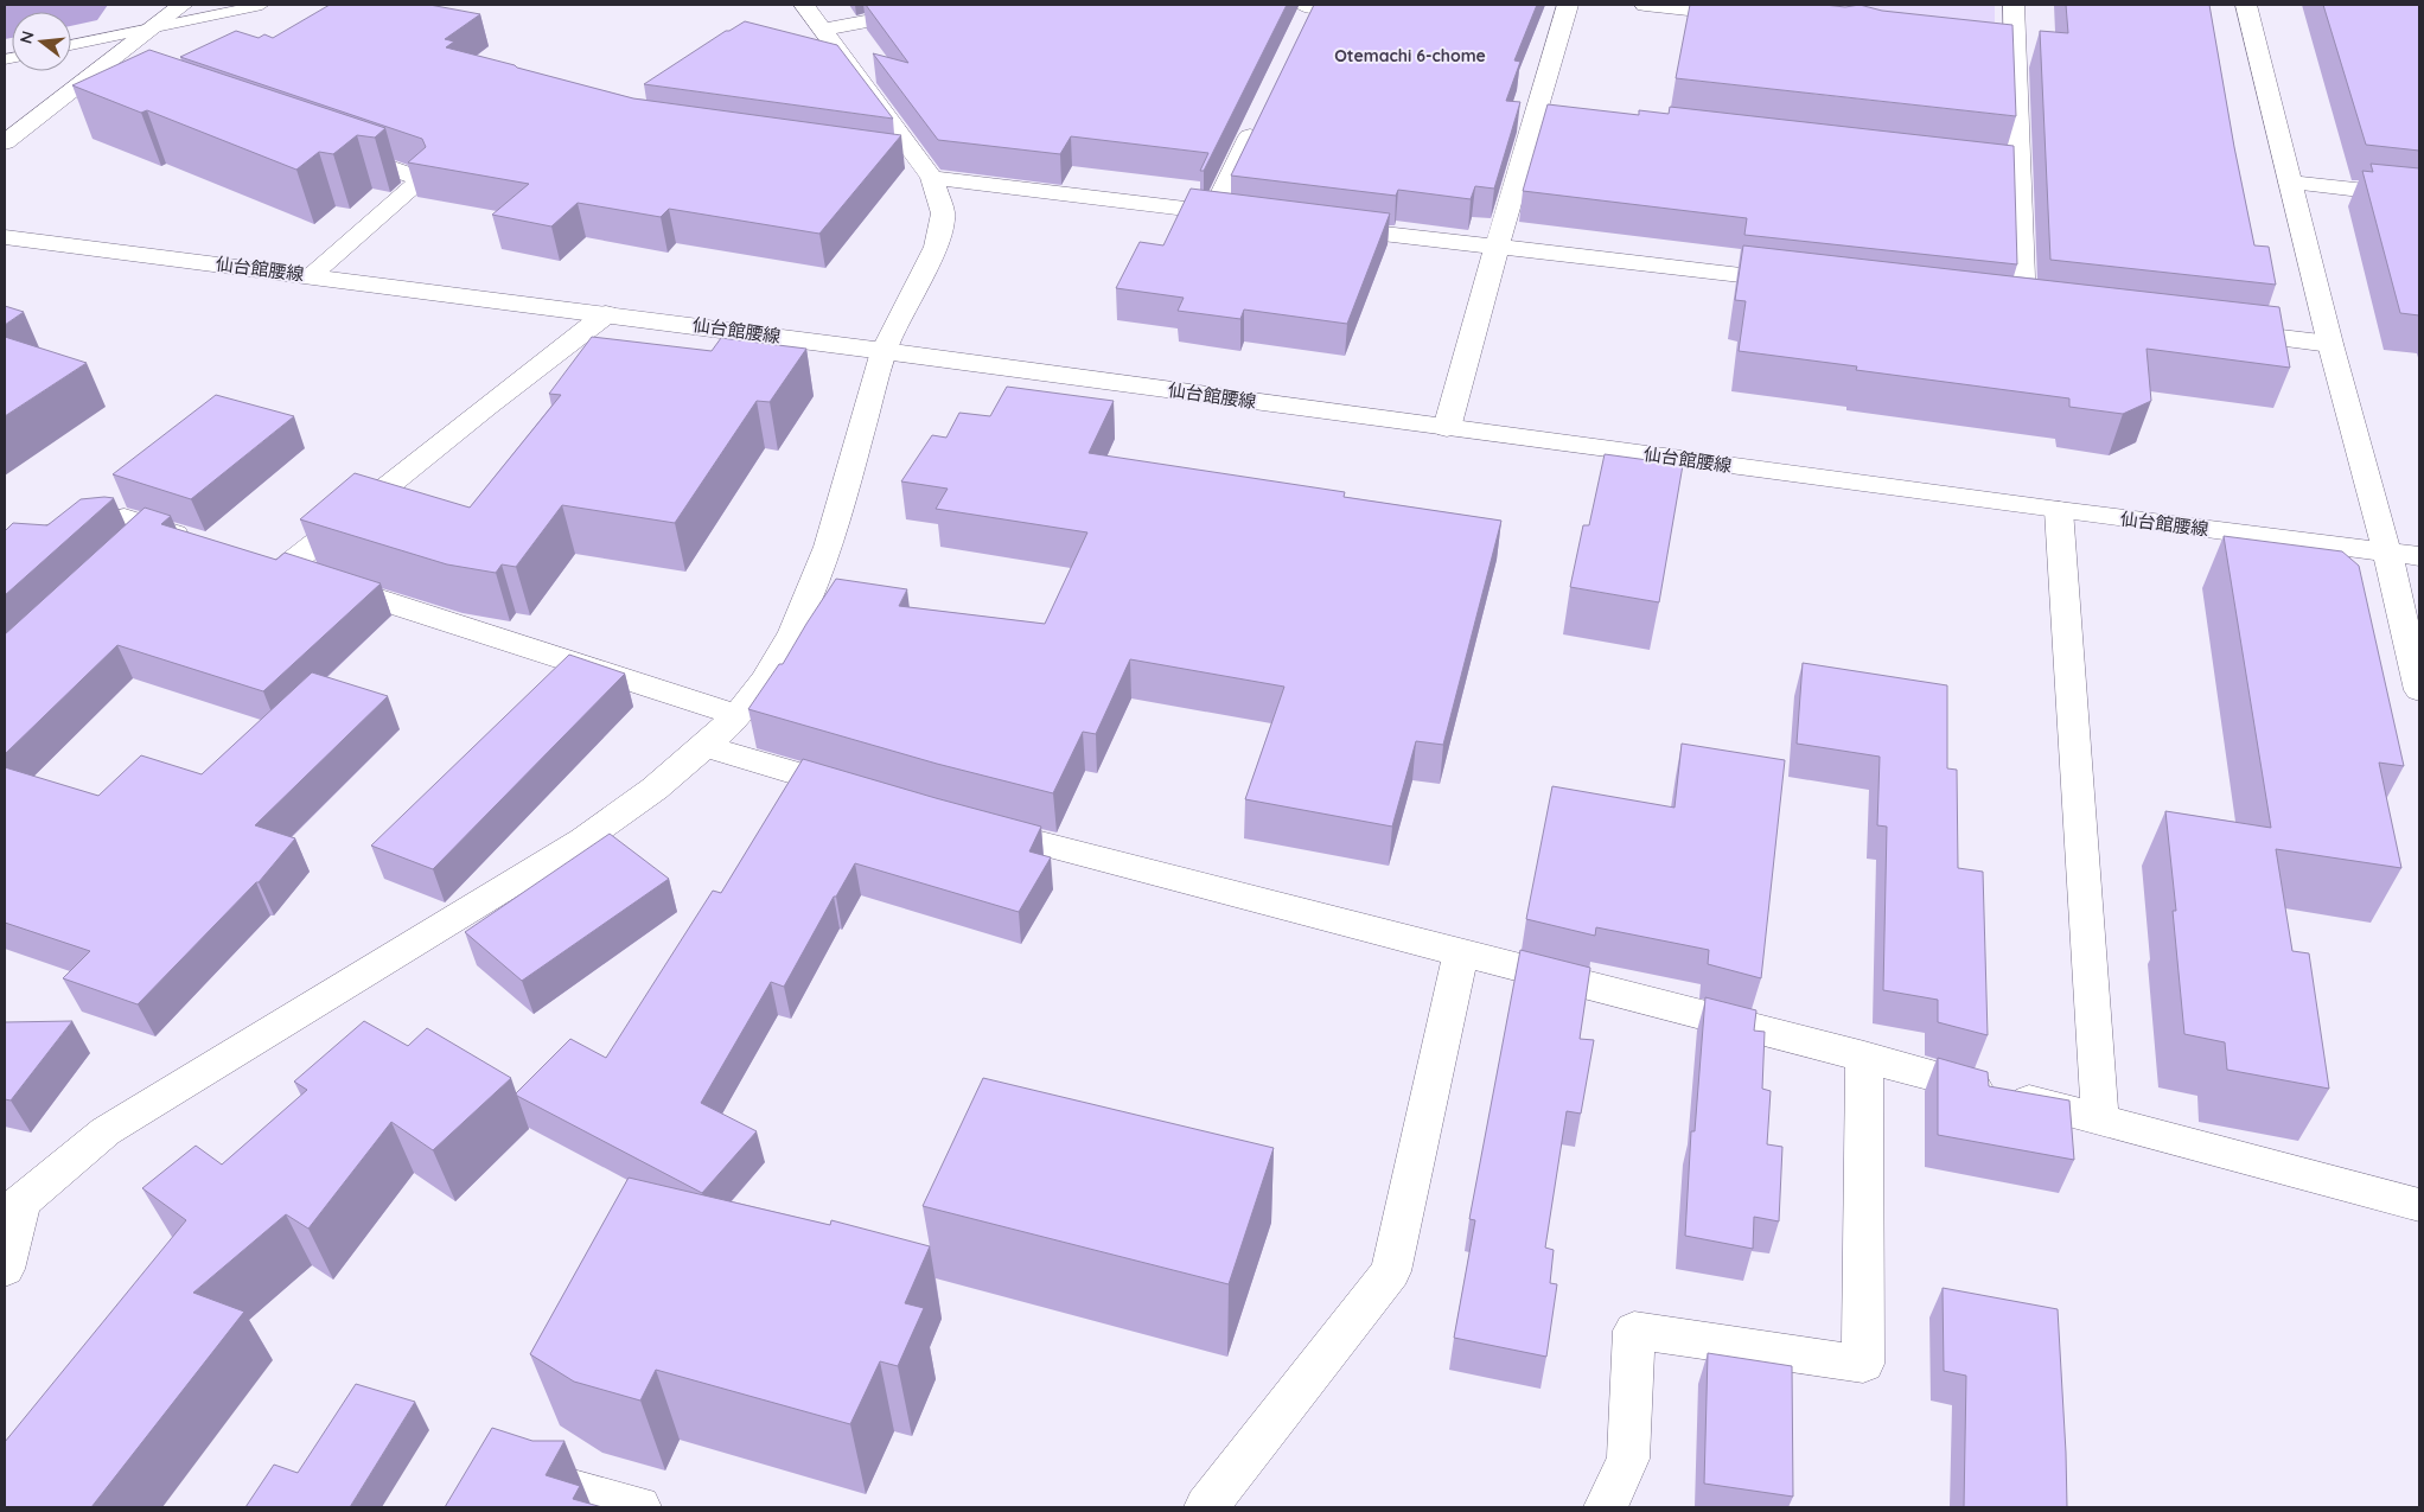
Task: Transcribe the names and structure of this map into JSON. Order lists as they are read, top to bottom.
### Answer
{
  "streets": {
    "street": ["仙台館腰線"]
  },
  "districts": ["Otemachi 6-chome"],
  "north": "left"
}
